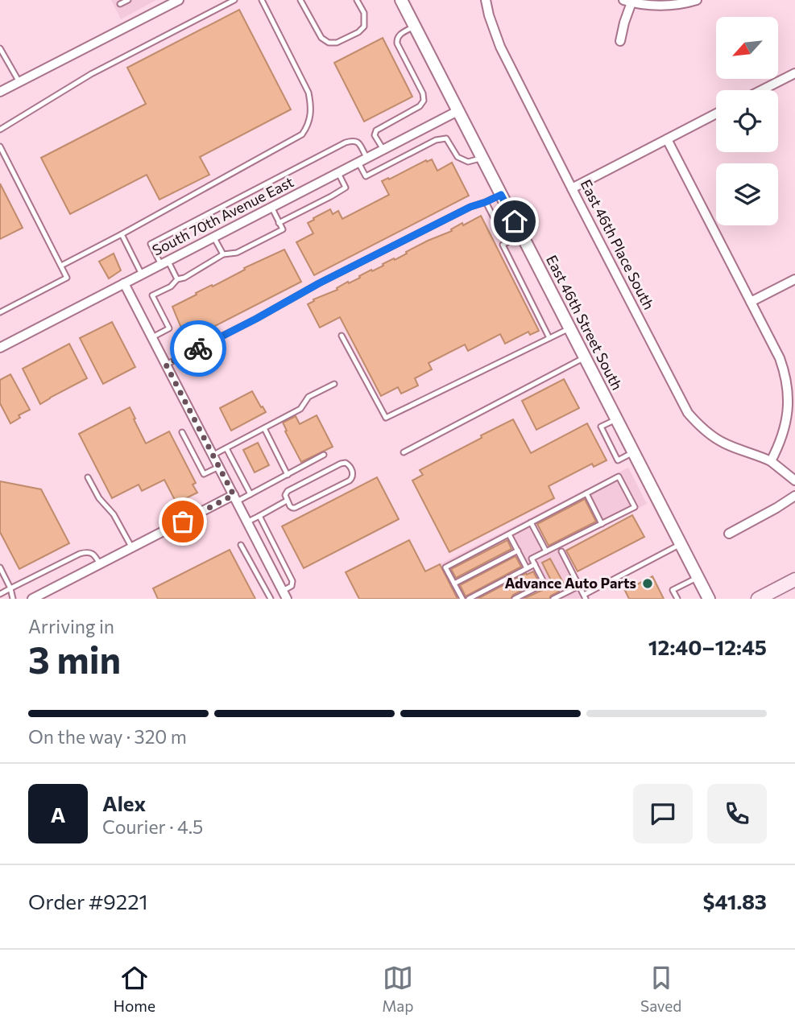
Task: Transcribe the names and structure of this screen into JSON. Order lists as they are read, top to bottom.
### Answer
{
  "streets": {
    "street": ["South 70th Avenue East", "East 46th Place South", "East 46th Street South"]
  },
  "crossings": [
    ["South 70th Avenue East", "East 46th Street South"]
  ],
  "places": ["Advance Auto Parts"],
  "north": "bottom left",
  "page": {
    "heading": ["3 min", "Arriving in", "12:40–12:45"],
    "panel": [
      "Alex",
      "Courier · 4.5",
      "Order #9221",
      "$41.83"
    ],
    "bar": "On the way · 320 m",
    "round": "A",
    "tabs": ["Home", "Map", "Saved"]
  }
}
